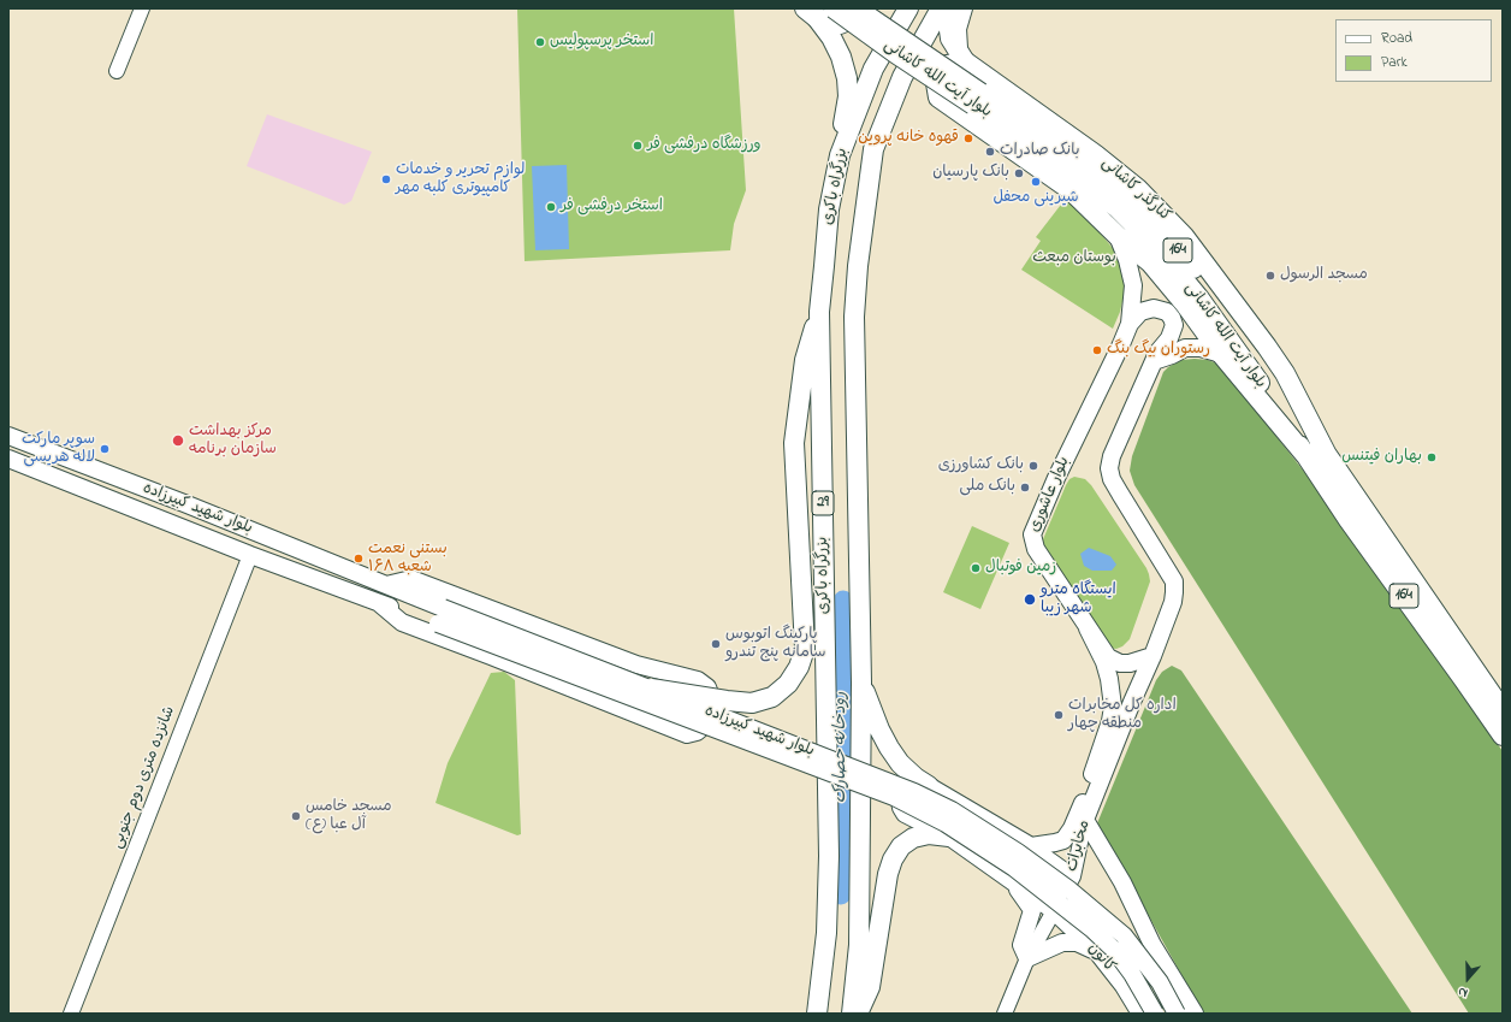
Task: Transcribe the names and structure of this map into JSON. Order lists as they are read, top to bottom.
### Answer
{
  "streets": {
    "main road": [
      "بلوار آیت الله کاشانی",
      "بزرگراه باکری",
      "کنارگذر کاشانی",
      "164",
      "بلوار عاشوری",
      "29",
      "بلوار شهید کبیرزاده",
      "مخابرات",
      "کانون"
    ],
    "street": ["شانزده متری دوم جنوبی"]
  },
  "crossings": [
    ["بلوار آیت الله کاشانی", "کنارگذر کاشانی"],
    ["بلوار عاشوری", "مخابرات"],
    ["بلوار شهید کبیرزاده", "شانزده متری دوم جنوبی"],
    ["مخابرات", "کانون"]
  ],
  "water": ["رودخانه حصارک"],
  "parks": ["بوستان مبعث"],
  "places": [
    "استخر پرسپولیس",
    "قهوه خانه پروین",
    "ورزشگاه درفشی فر",
    "بانک صادرات",
    "بانک پارسیان",
    "لوازم تحریر و خدمات کامپیوتری کلبه مهر",
    "شیرینی محفل",
    "استخر درفشی فر",
    "مسجد الرسول",
    "رستوران بیگ بنگ",
    "مرکز بهداشت سازمان برنامه",
    "سوپر مارکت لاله هریسی",
    "بهاران فیتنس",
    "بانک کشاورزی",
    "بانک ملی",
    "بستنی نعمت شعبه ۱۶۸",
    "زمین فوتبال",
    "ایستگاه مترو شهر زیبا",
    "پارکینگ اتوبوس سامانه پنج تندرو",
    "اداره کل مخابرات منطقه چهار",
    "مسجد خامس آل عبا (ع)"
  ],
  "legend": ["Road", "Park"],
  "north": "bottom"
}
